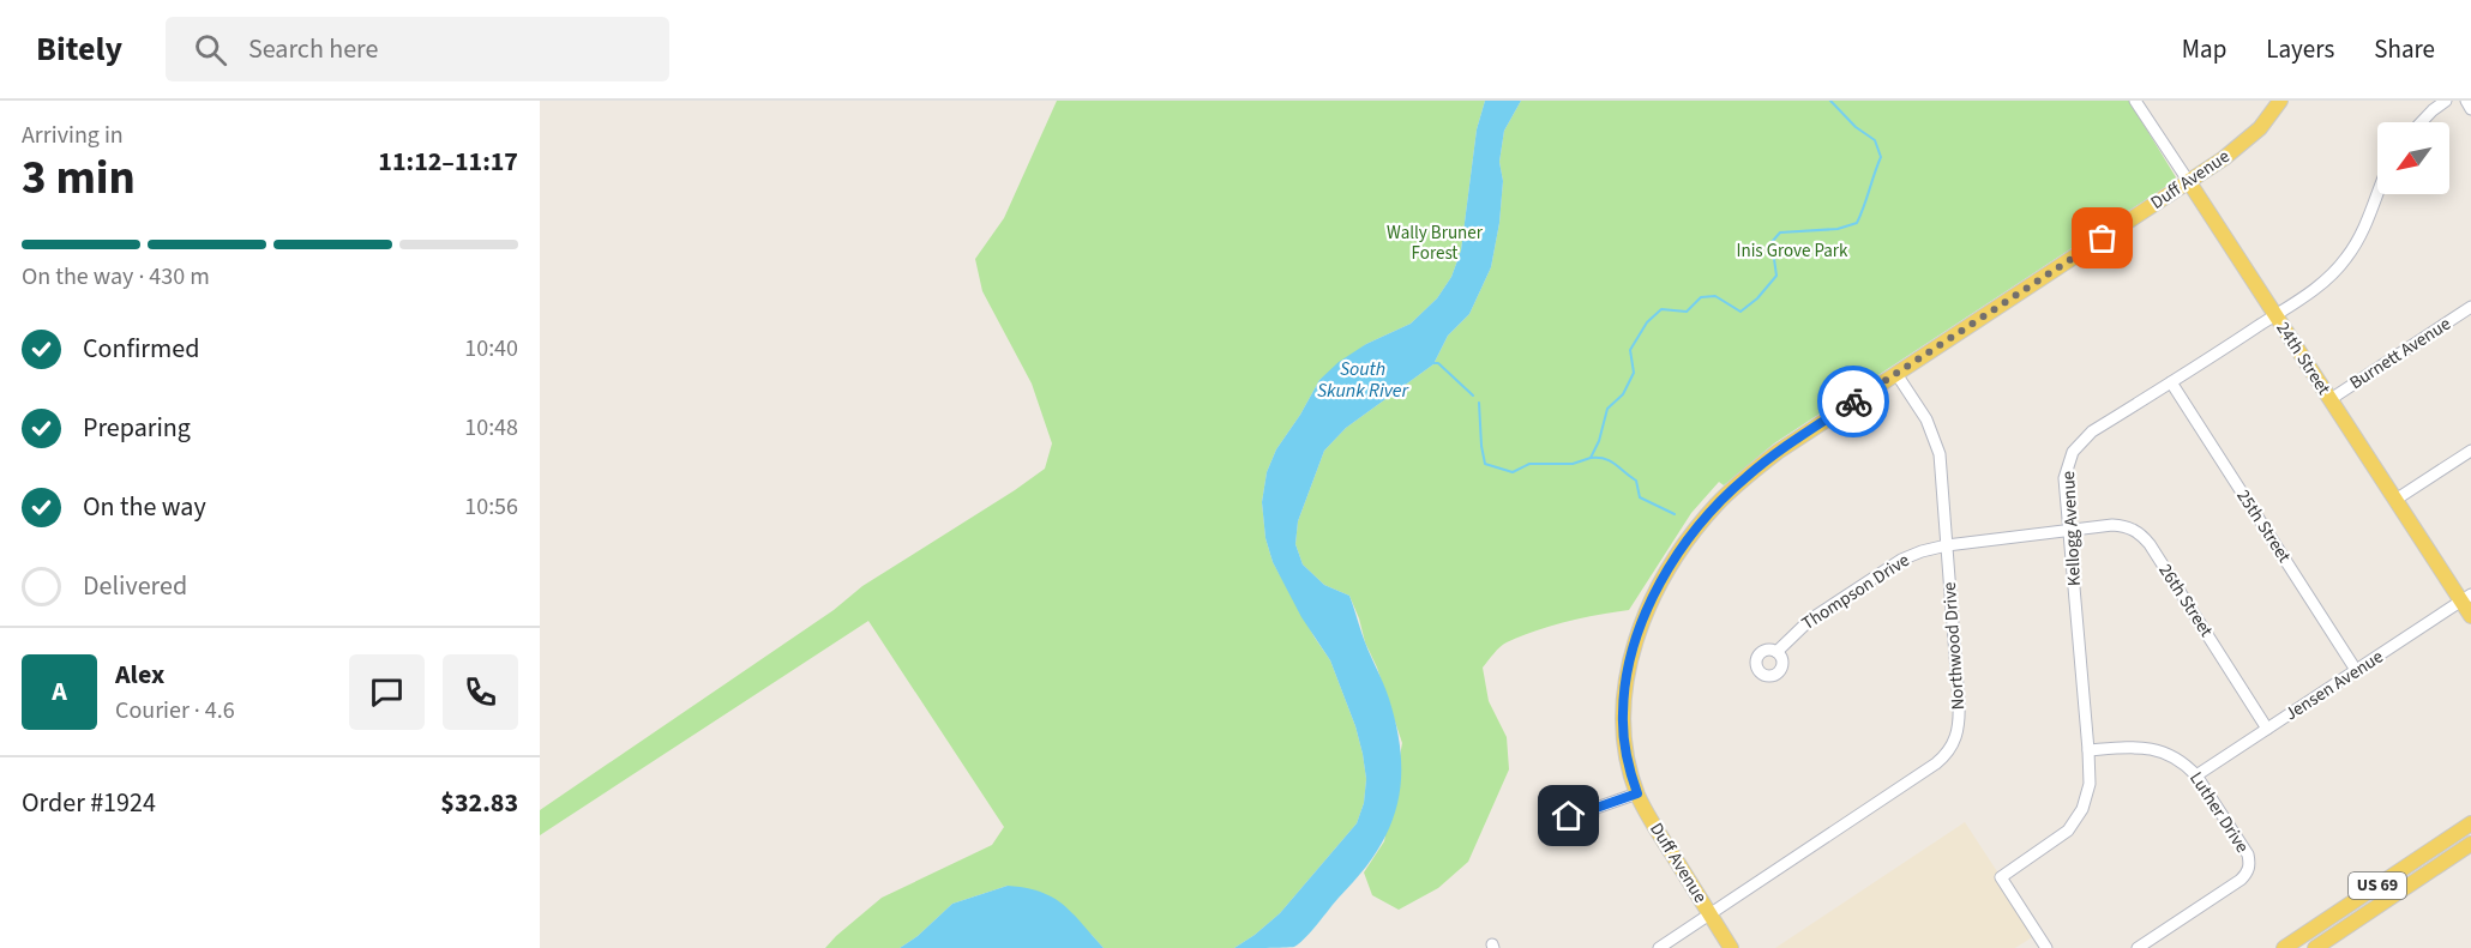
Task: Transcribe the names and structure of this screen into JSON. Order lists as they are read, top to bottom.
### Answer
{
  "streets": {
    "main road": ["Duff Avenue", "24th Street", "US 69"],
    "street": [
      "Burnett Avenue",
      "25th Street",
      "Kellogg Avenue",
      "Thompson Drive",
      "26th Street",
      "Northwood Drive",
      "Jensen Avenue",
      "Luther Drive"
    ]
  },
  "crossings": [
    ["Duff Avenue", "24th Street"],
    ["Duff Avenue", "Northwood Drive"],
    ["Burnett Avenue", "24th Street"],
    ["24th Street", "Kellogg Avenue"],
    ["24th Street", "Jensen Avenue"],
    ["25th Street", "Kellogg Avenue"],
    ["25th Street", "Jensen Avenue"],
    ["Kellogg Avenue", "Thompson Drive"],
    ["Kellogg Avenue", "26th Street"],
    ["Kellogg Avenue", "Luther Drive"],
    ["Thompson Drive", "26th Street"],
    ["Thompson Drive", "Northwood Drive"],
    ["26th Street", "Jensen Avenue"],
    ["Jensen Avenue", "Luther Drive"]
  ],
  "water": ["South Skunk River"],
  "parks": ["Wally Bruner Forest", "Inis Grove Park"],
  "north": "bottom left",
  "page": {
    "header": "Bitely",
    "search": "Search here",
    "nav": ["Map", "Layers", "Share"],
    "heading": ["3 min", "Arriving in", "11:12–11:17"],
    "panel": [
      "Alex",
      "Courier · 4.6",
      "Order #1924",
      "$32.83"
    ],
    "bar": "On the way · 430 m",
    "list": [
      ["Confirmed", "10:40"],
      ["Preparing", "10:48"],
      ["On the way", "10:56"],
      "Delivered"
    ],
    "round": "A"
  }
}
